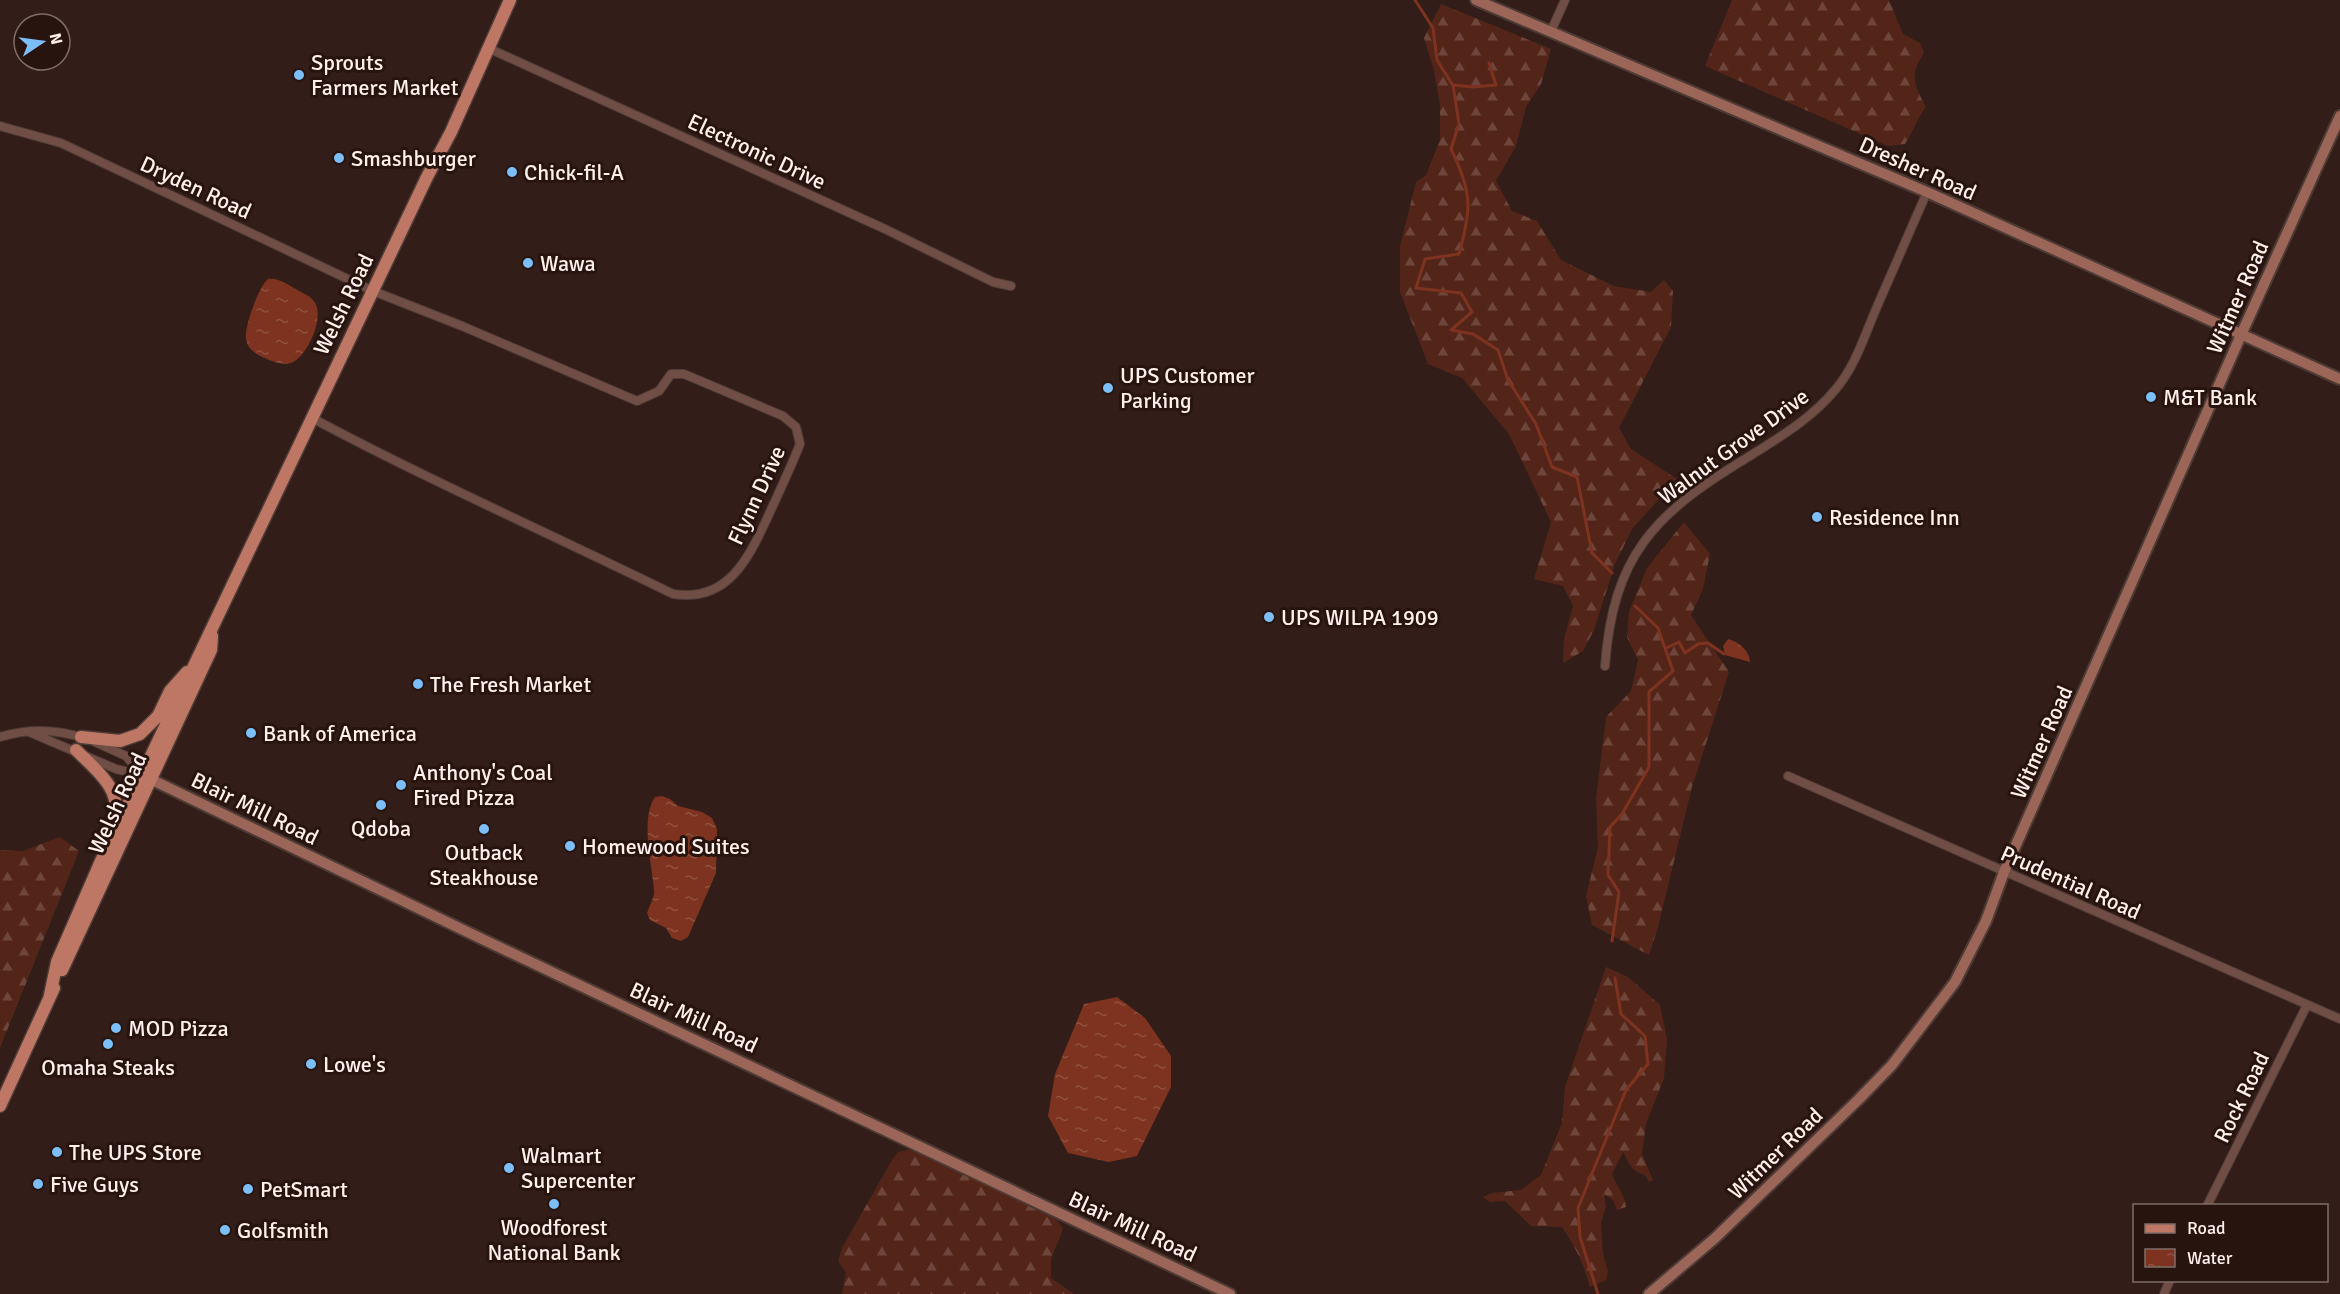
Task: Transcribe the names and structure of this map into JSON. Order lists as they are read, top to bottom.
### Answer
{
  "streets": {
    "main road": [
      "Dresher Road",
      "Witmer Road",
      "Welsh Road",
      "Blair Mill Road"
    ],
    "street": [
      "Electronic Drive",
      "Dryden Road",
      "Walnut Grove Drive",
      "Flynn Drive",
      "Prudential Road",
      "Rock Road"
    ]
  },
  "crossings": [
    ["Electronic Drive", "Welsh Road"],
    ["Dresher Road", "Witmer Road"],
    ["Dresher Road", "Walnut Grove Drive"],
    ["Dryden Road", "Welsh Road"],
    ["Dryden Road", "Flynn Drive"],
    ["Witmer Road", "Prudential Road"],
    ["Welsh Road", "Flynn Drive"],
    ["Welsh Road", "Blair Mill Road"],
    ["Prudential Road", "Rock Road"]
  ],
  "places": [
    "Sprouts Farmers Market",
    "Smashburger",
    "Chick-fil-A",
    "Wawa",
    "UPS Customer Parking",
    "M&T Bank",
    "Residence Inn",
    "UPS WILPA 1909",
    "The Fresh Market",
    "Bank of America",
    "Anthony's Coal Fired Pizza",
    "Qdoba",
    "Outback Steakhouse",
    "Homewood Suites",
    "MOD Pizza",
    "Omaha Steaks",
    "Lowe's",
    "The UPS Store",
    "Walmart Supercenter",
    "Five Guys",
    "PetSmart",
    "Woodforest National Bank",
    "Golfsmith"
  ],
  "legend": ["Road", "Water"],
  "north": "right"
}
